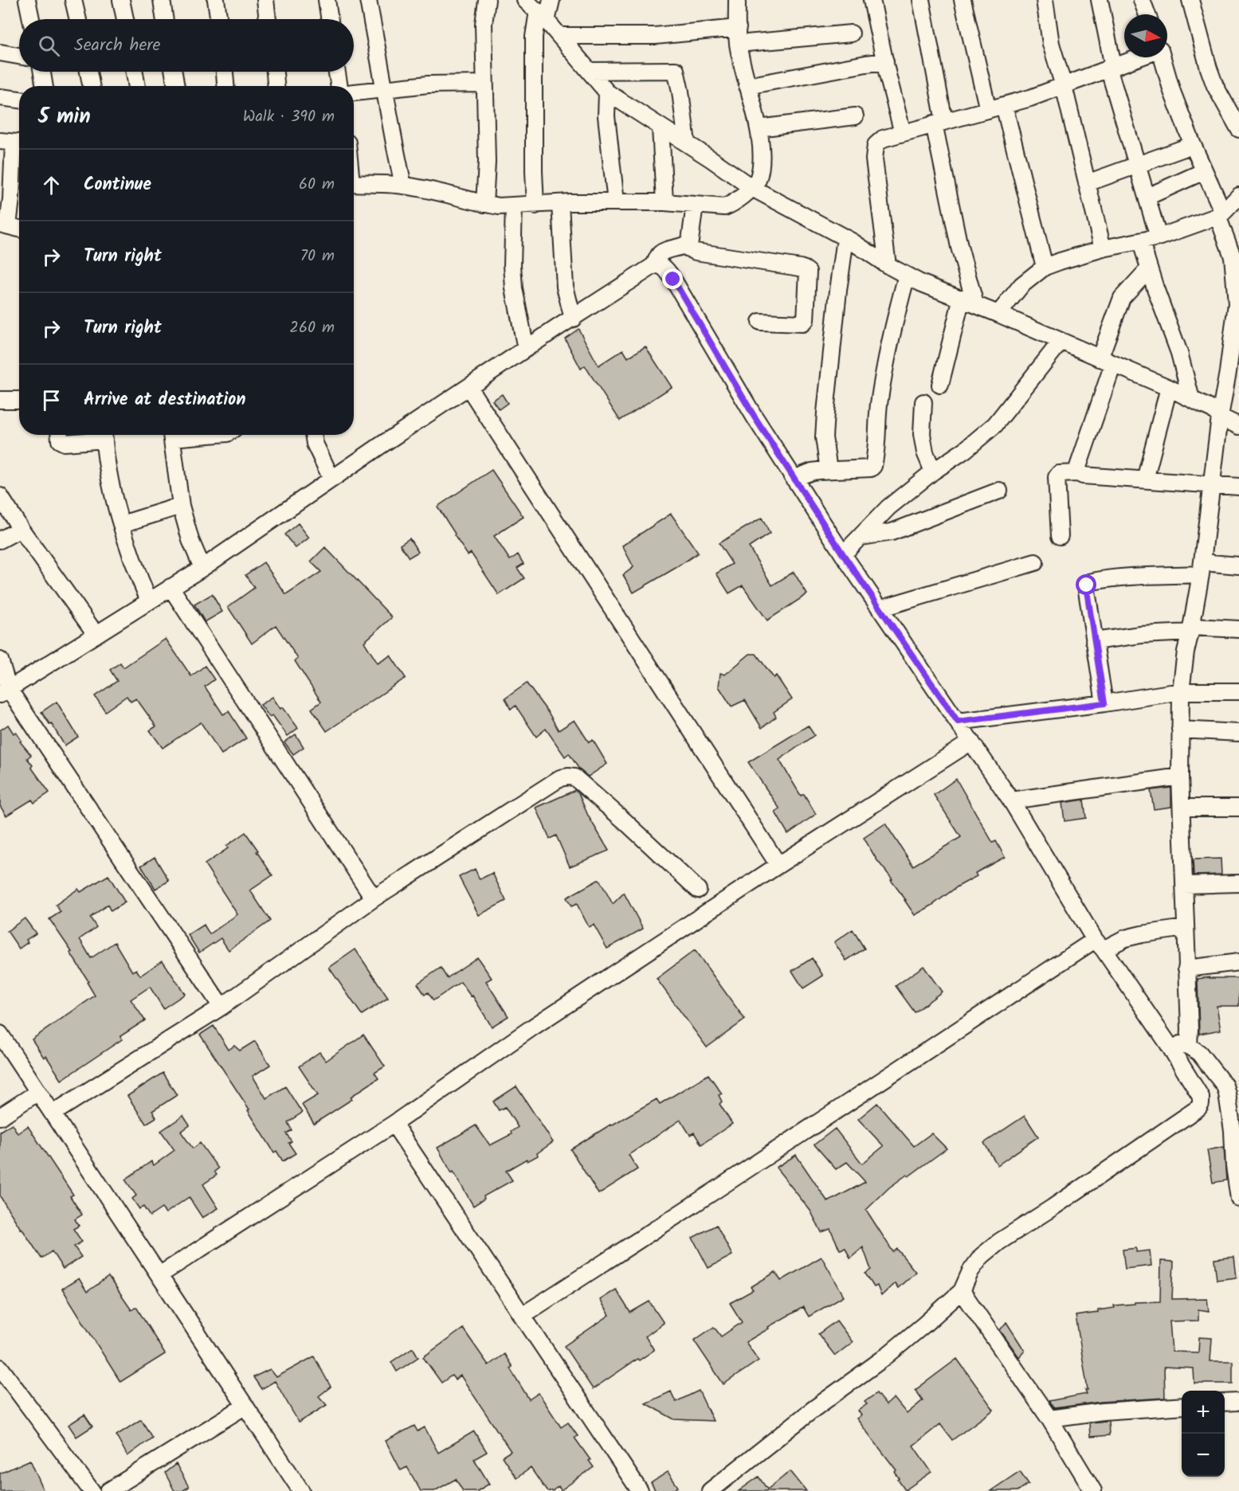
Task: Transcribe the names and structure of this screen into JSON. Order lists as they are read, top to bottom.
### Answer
{
  "north": "right",
  "page": {
    "search": "Search here",
    "heading": ["5 min", "Walk · 390 m"],
    "list": [
      ["Continue", "60 m"],
      ["Turn right", "70 m"],
      ["Turn right", "260 m"],
      "Arrive at destination"
    ],
    "map_buttons": ["+", "−"]
  }
}
